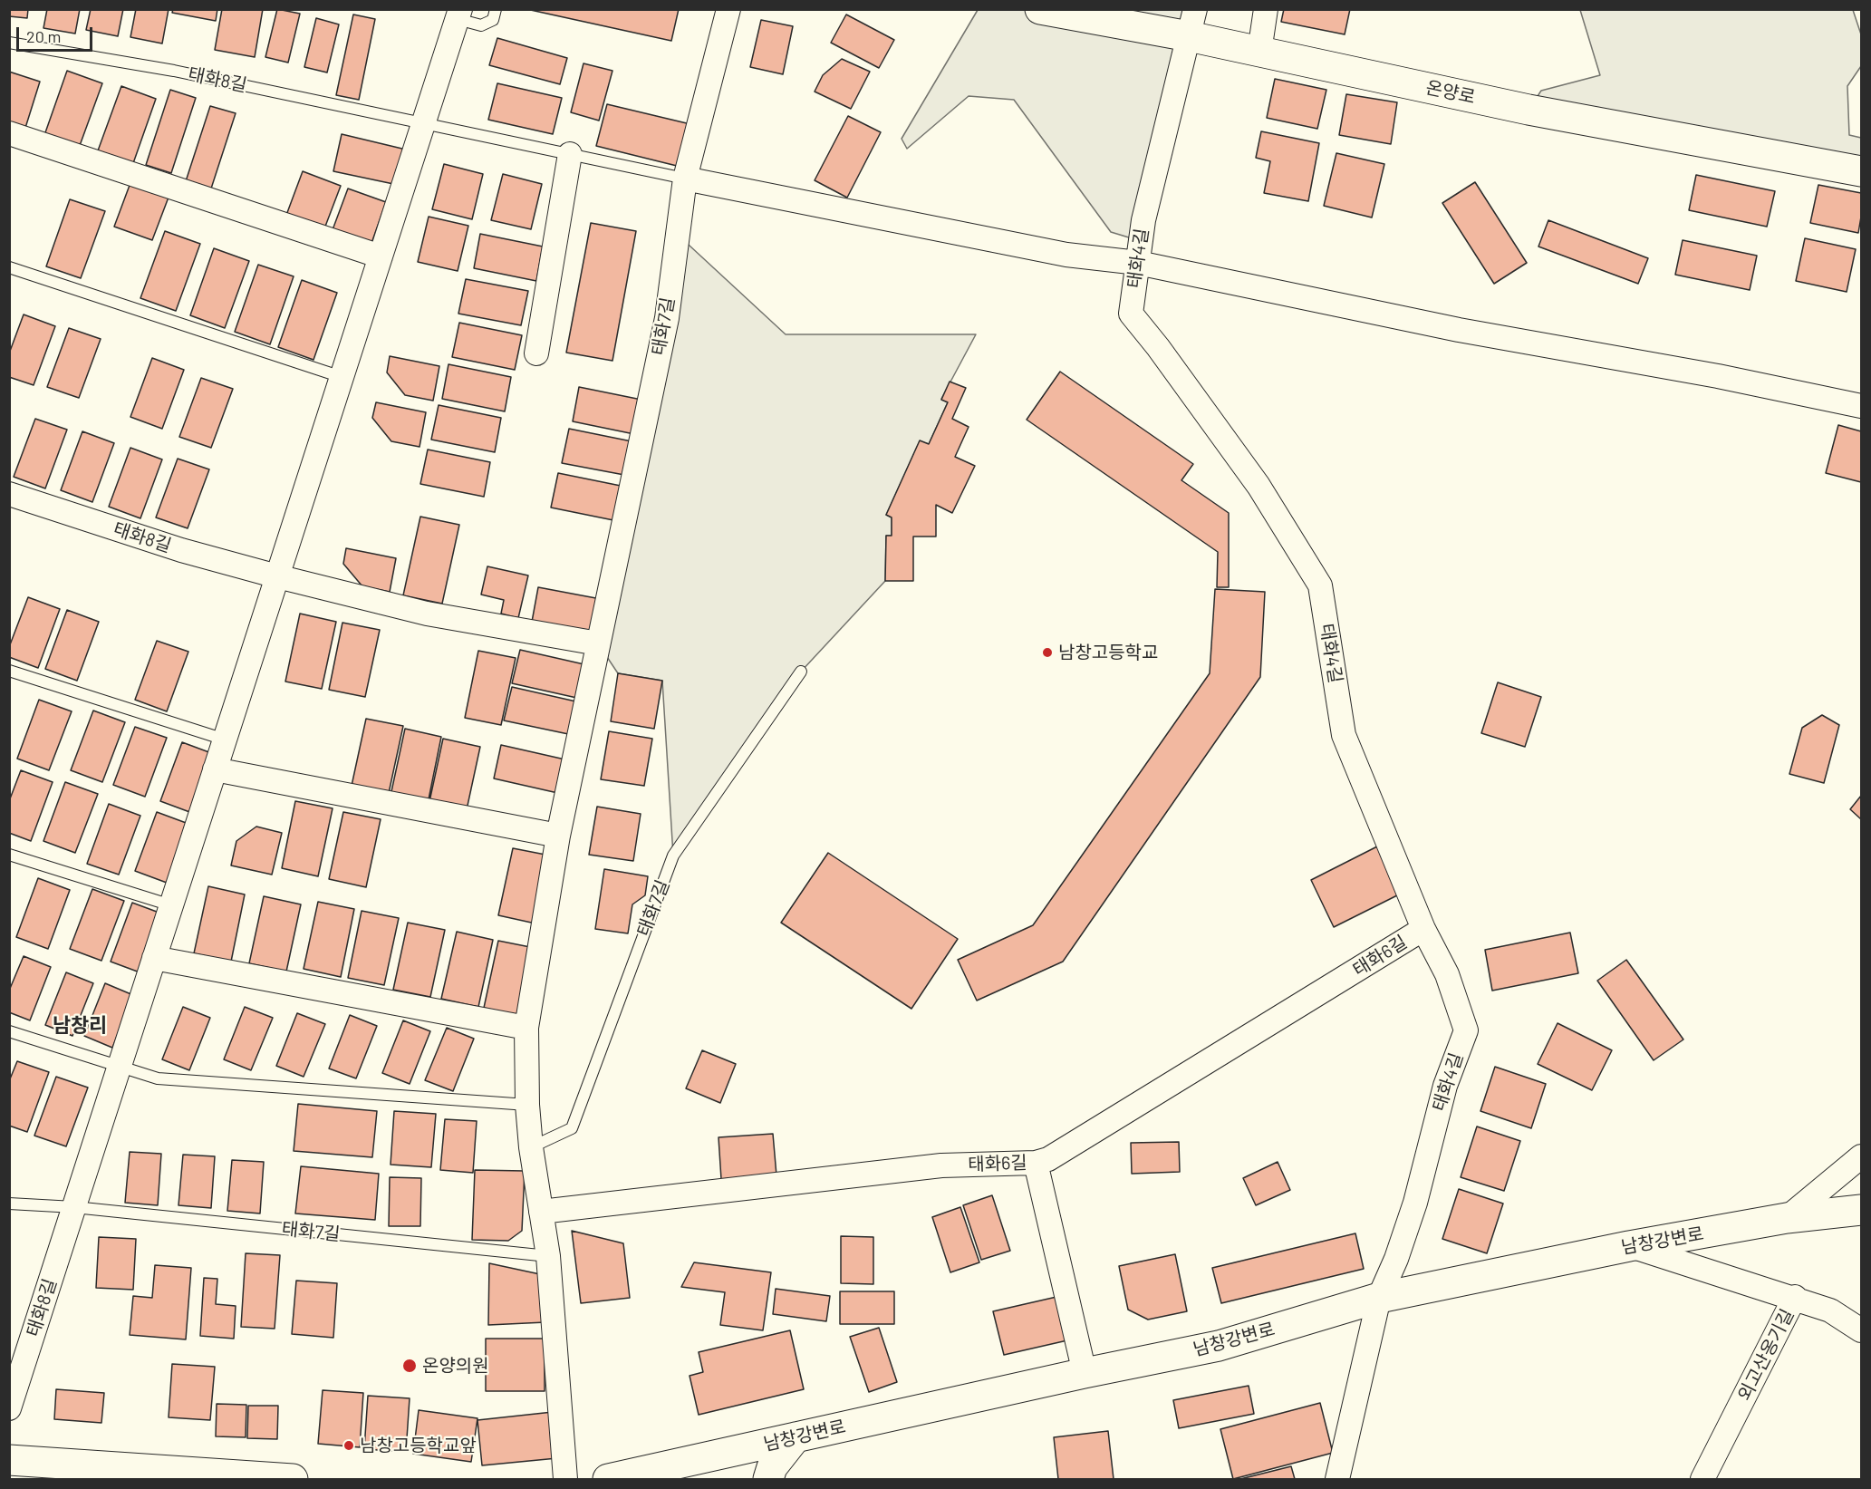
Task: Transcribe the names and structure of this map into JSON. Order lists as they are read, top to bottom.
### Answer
{
  "streets": {
    "street": [
      "태화8길",
      "온양로",
      "태화4길",
      "태화7길",
      "태화6길",
      "남창강변로",
      "외고산옹기길"
    ]
  },
  "crossings": [
    ["태화8길", "태화7길"],
    ["온양로", "태화4길"],
    ["태화4길", "태화6길"],
    ["태화4길", "남창강변로"],
    ["태화7길", "태화6길"]
  ],
  "districts": ["남창리"],
  "places": ["남창고등학교", "온양의원", "남창고등학교앞"],
  "scale_bar": "20 m"
}
